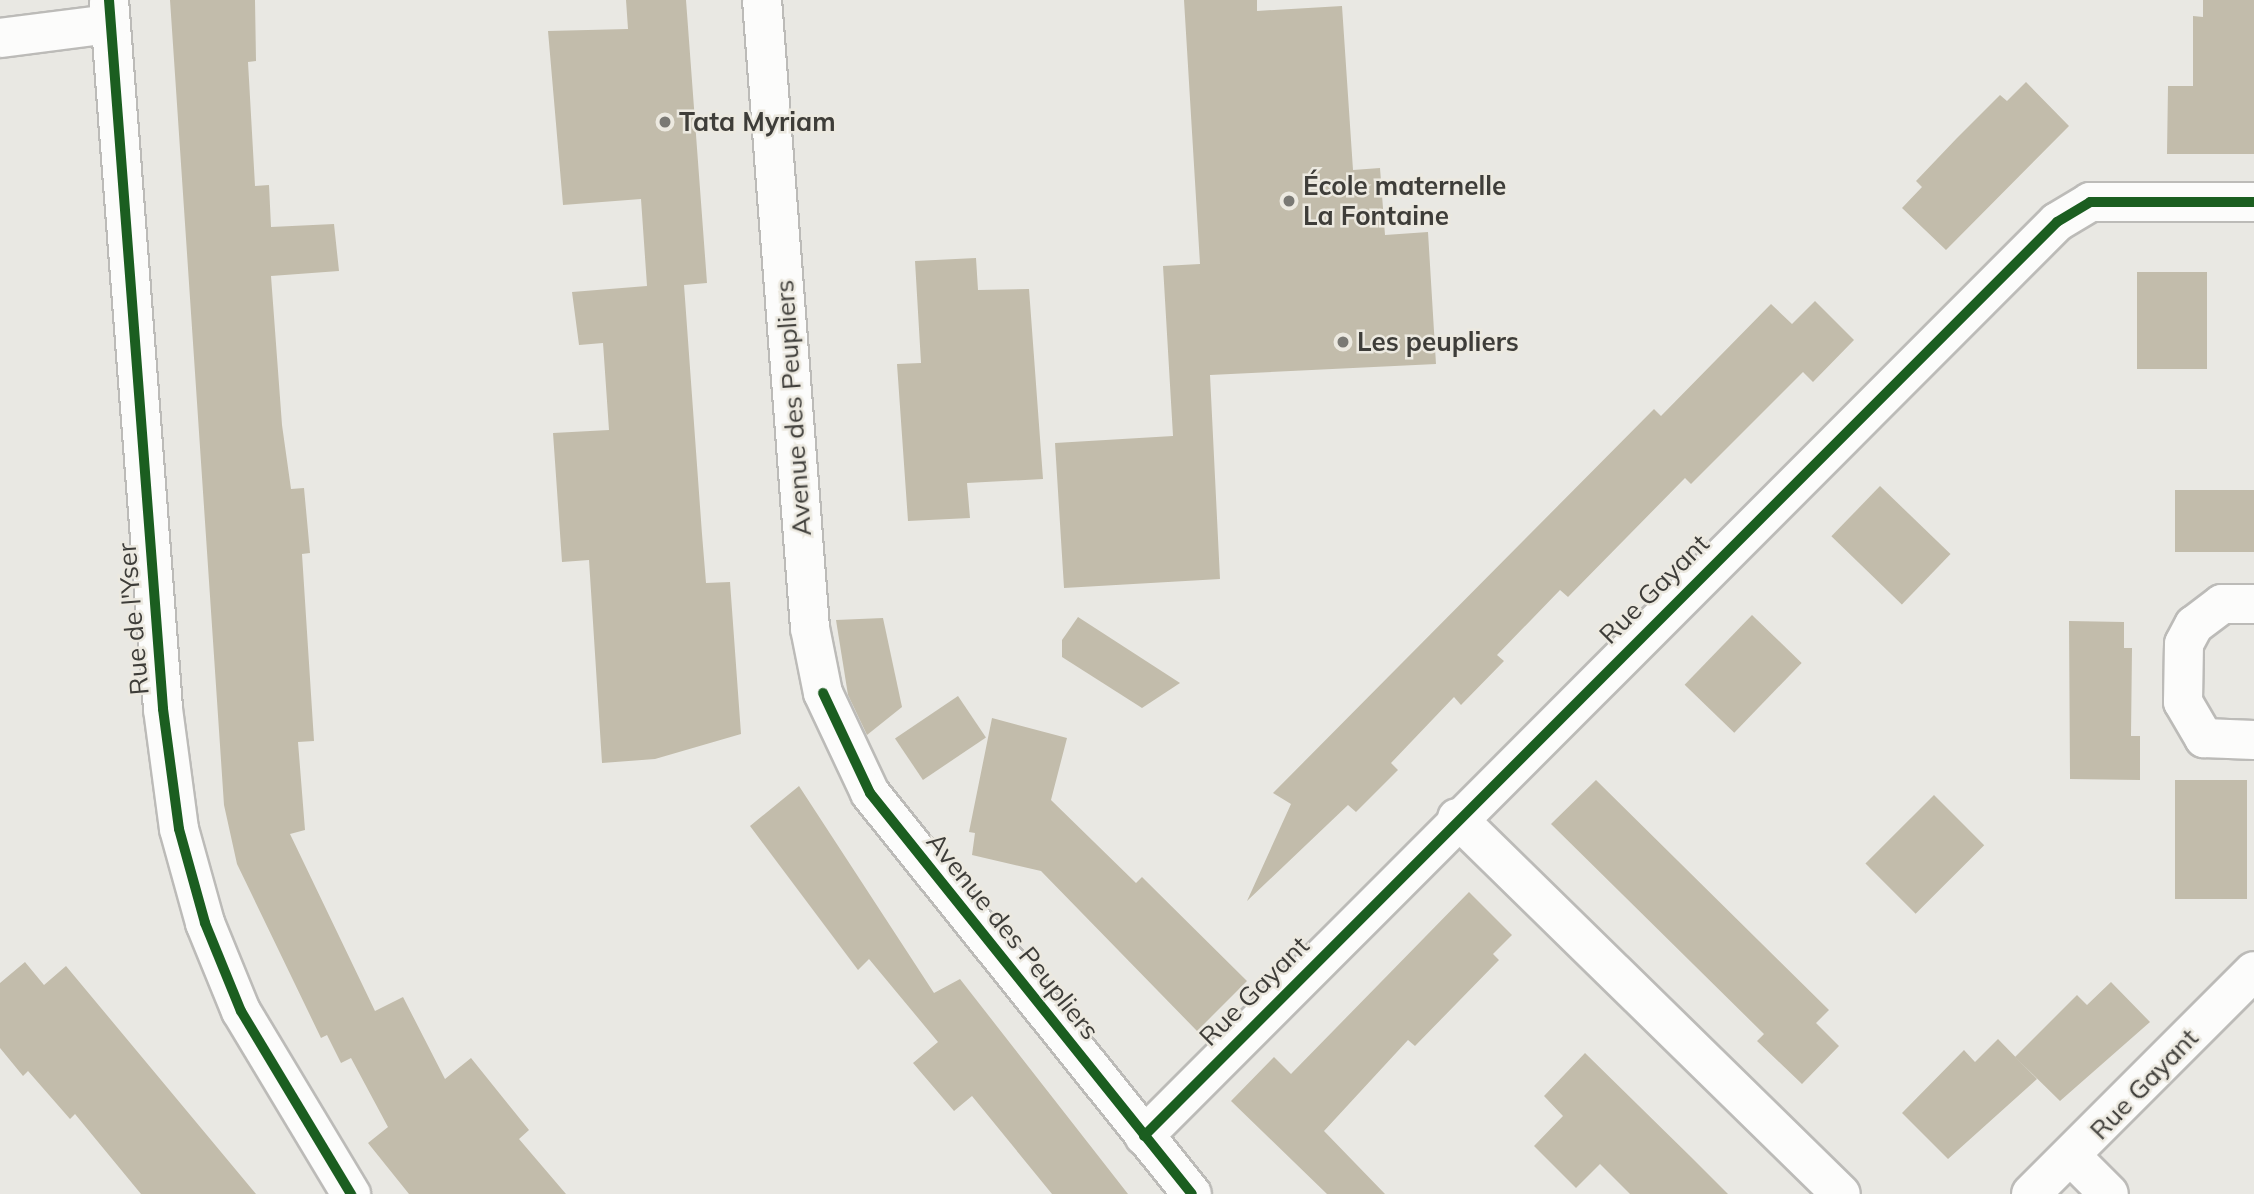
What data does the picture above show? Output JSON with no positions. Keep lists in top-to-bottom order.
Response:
{
  "streets": {
    "street": ["Avenue des Peupliers", "Rue Gayant", "Rue de l'Yser"]
  },
  "crossings": [
    ["Avenue des Peupliers", "Rue Gayant"]
  ],
  "places": ["Tata Myriam", "École maternelle La Fontaine", "Les peupliers"]
}
